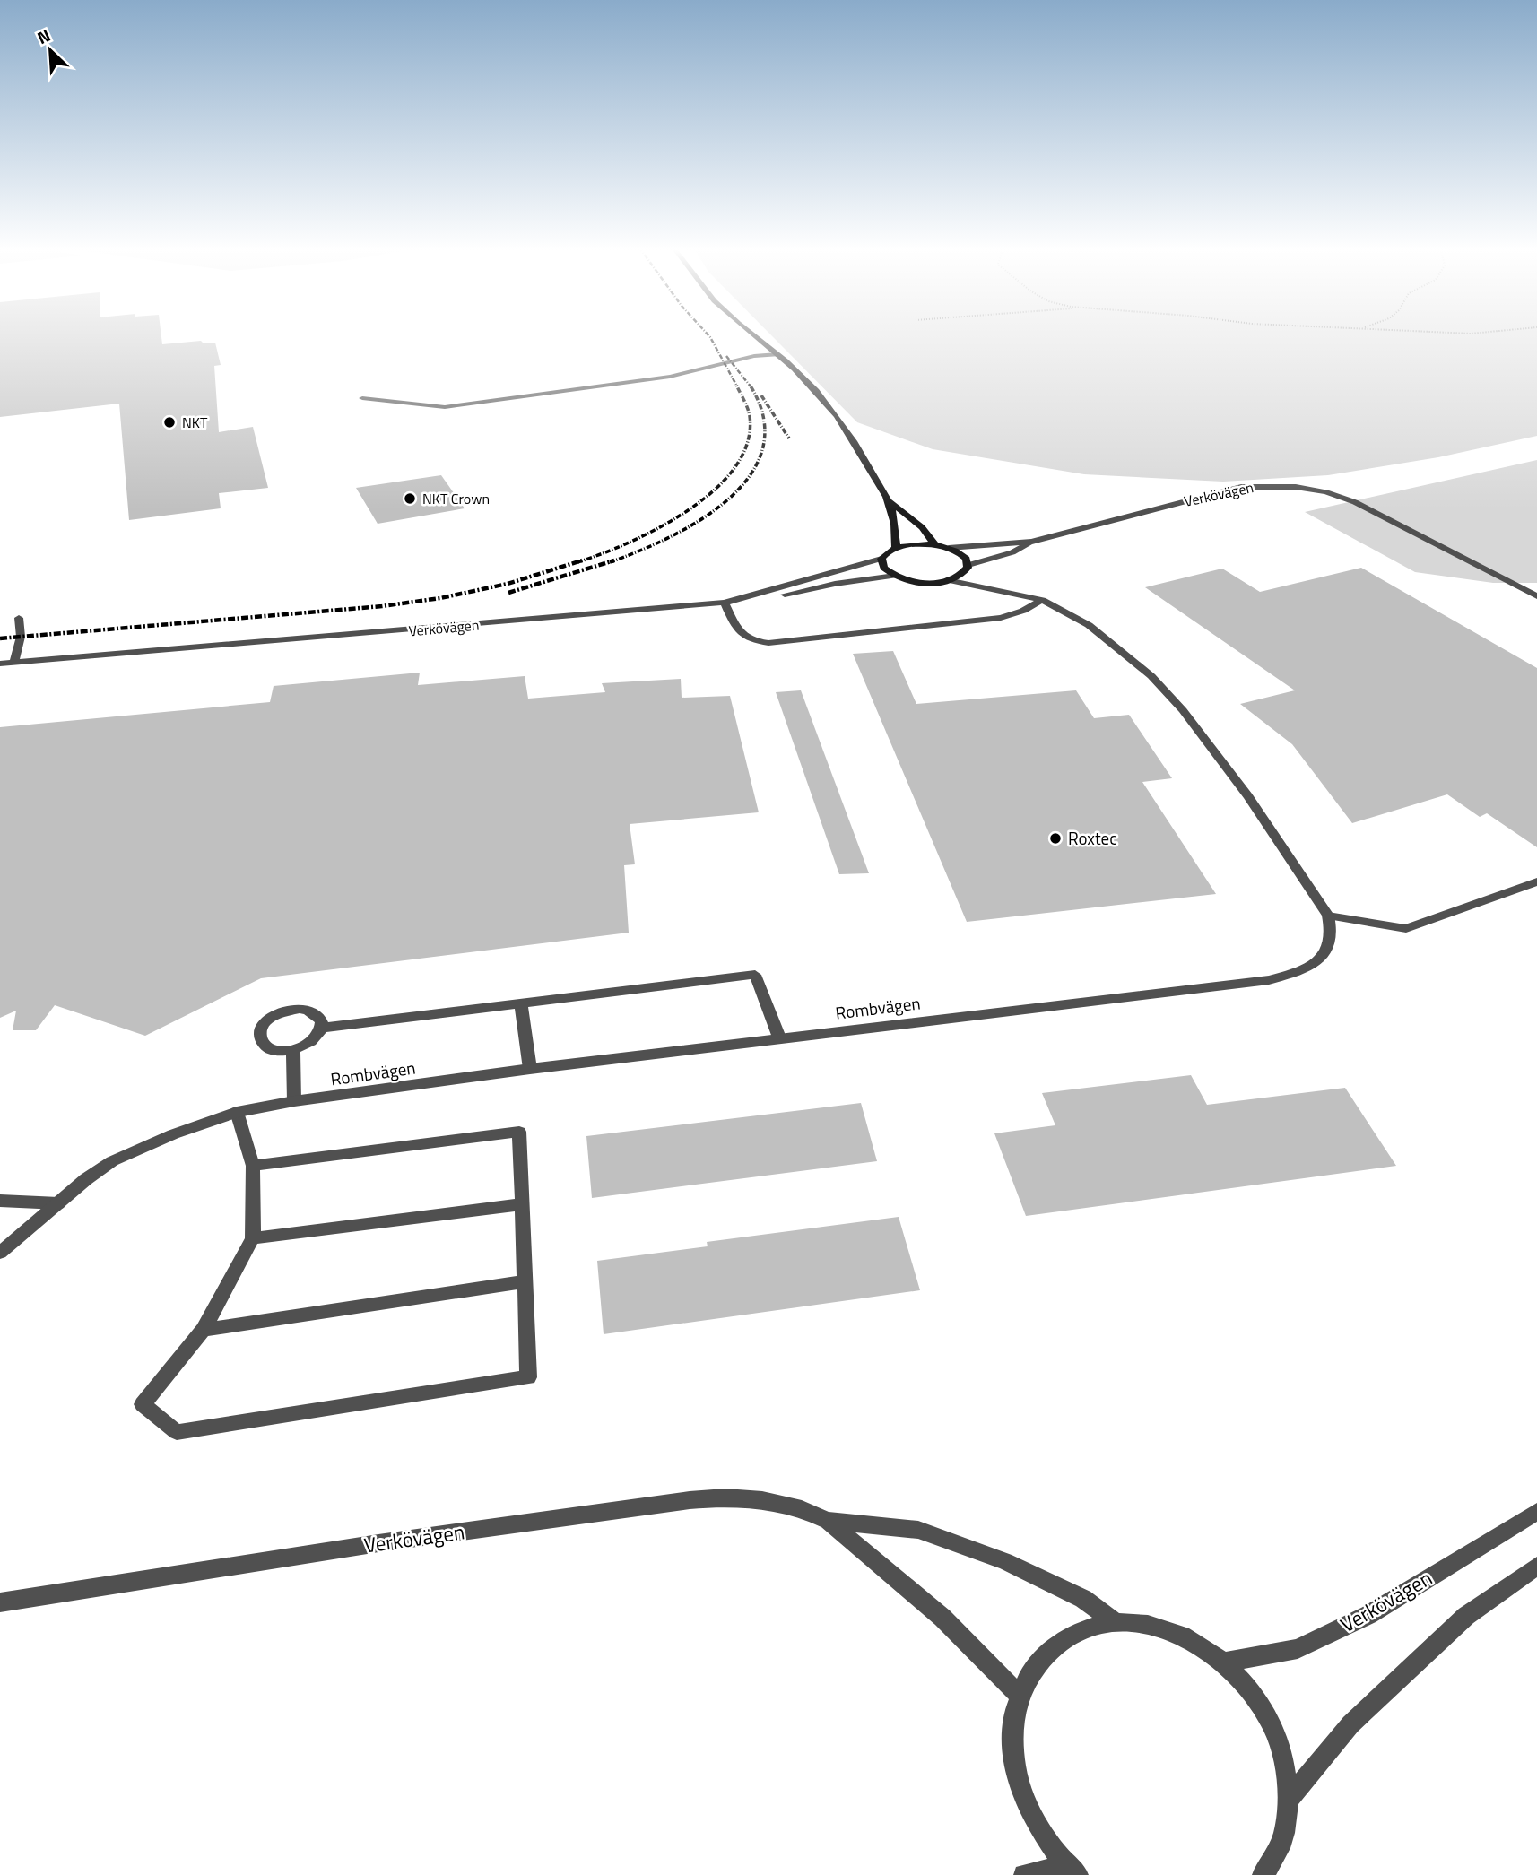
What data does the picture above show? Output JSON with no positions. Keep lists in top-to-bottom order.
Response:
{
  "streets": {
    "main road": ["Verkövägen"],
    "street": ["Rombvägen"]
  },
  "places": ["NKT", "NKT Crown", "Roxtec"],
  "north": "top left"
}
